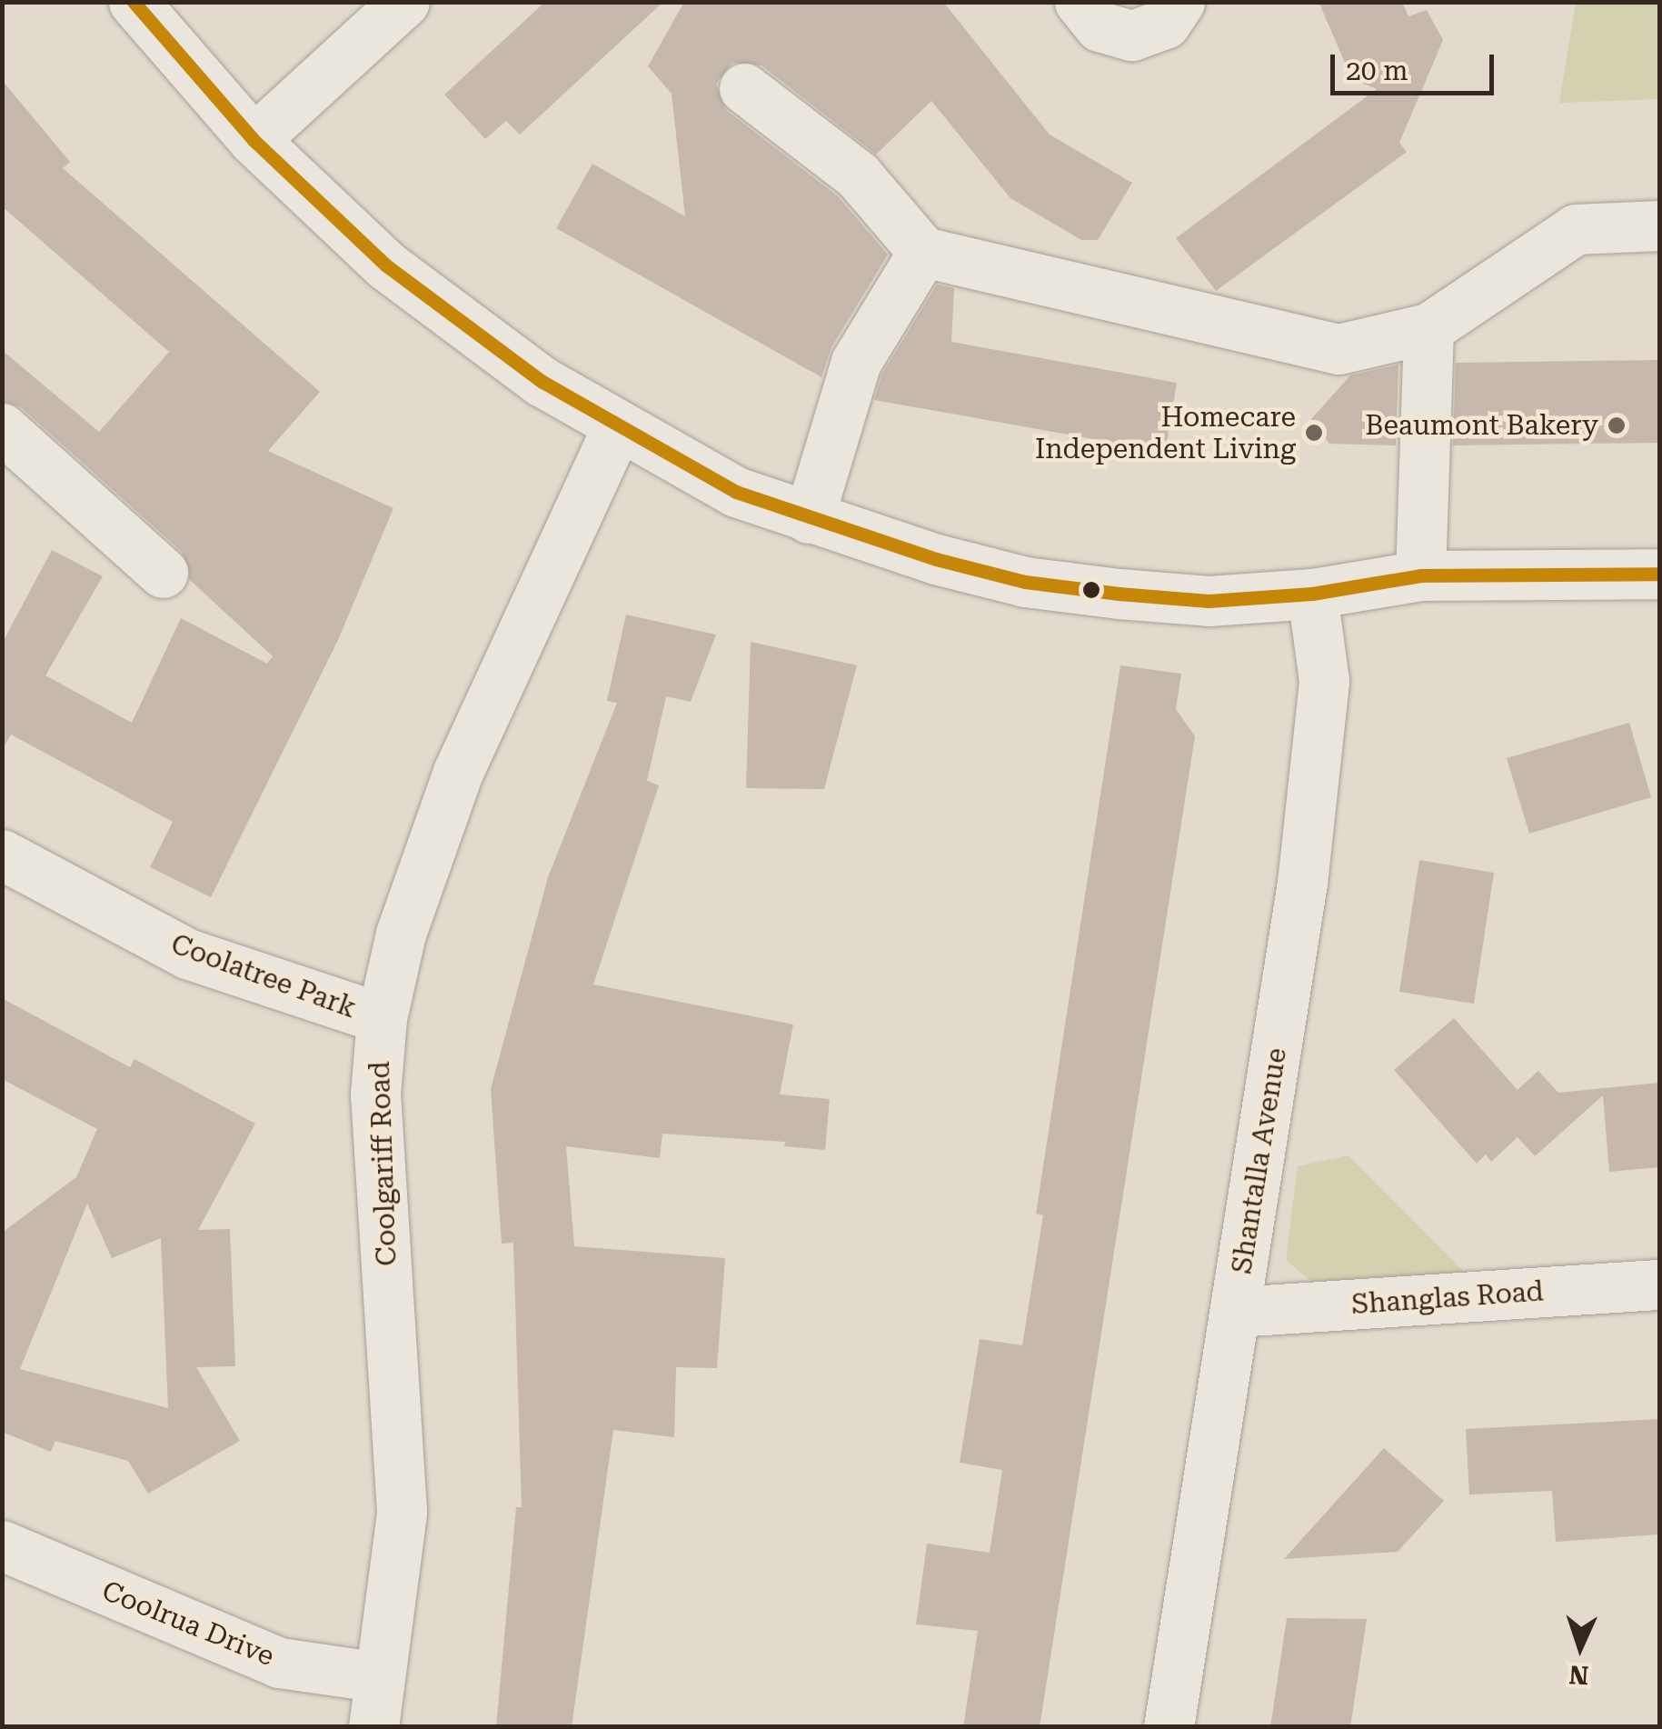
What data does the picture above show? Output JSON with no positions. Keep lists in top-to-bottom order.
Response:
{
  "streets": {
    "street": [
      "Coolatree Park",
      "Shantalla Avenue",
      "Coolgariff Road",
      "Shanglas Road",
      "Coolrua Drive"
    ]
  },
  "crossings": [
    ["Coolatree Park", "Coolgariff Road"],
    ["Shantalla Avenue", "Shanglas Road"],
    ["Coolgariff Road", "Coolrua Drive"]
  ],
  "places": ["Beaumont Bakery", "Homecare Independent Living"],
  "scale_bar": "20 m",
  "north": "bottom"
}
